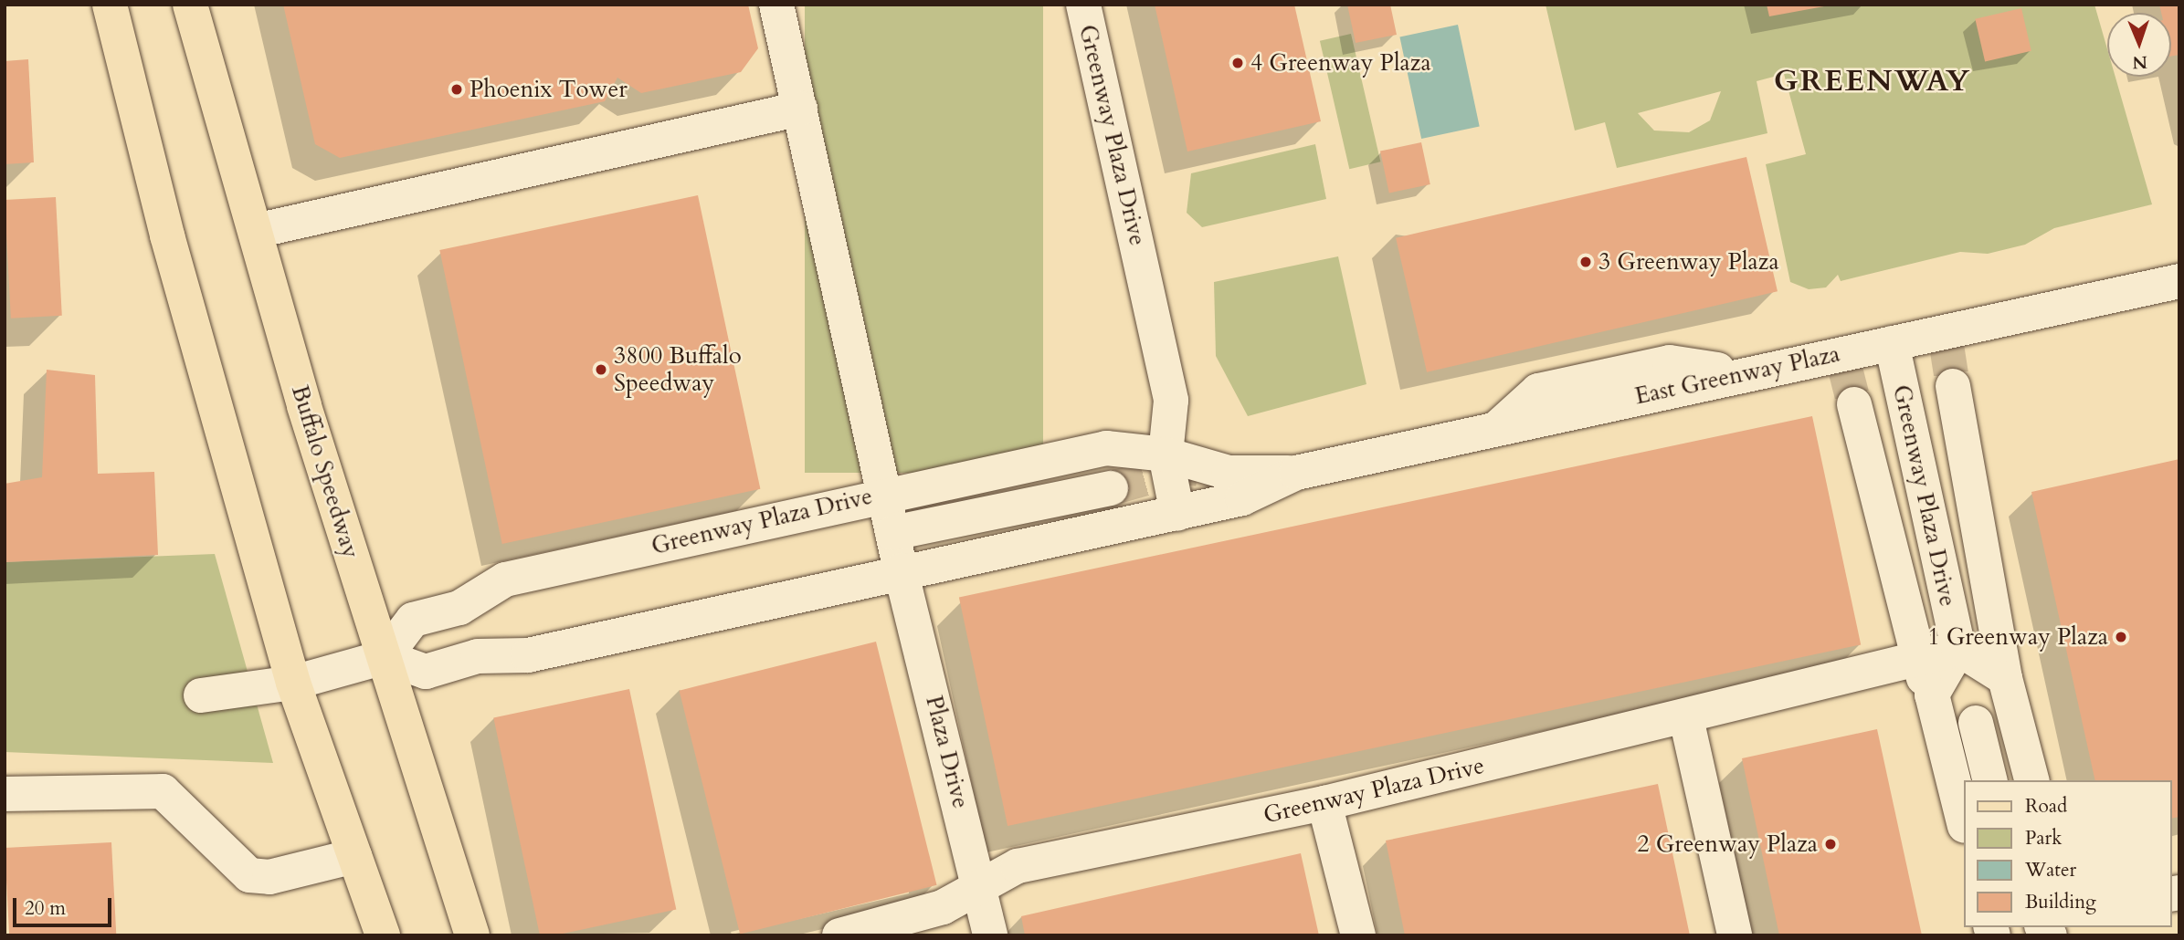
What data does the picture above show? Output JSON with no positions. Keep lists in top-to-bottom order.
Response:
{
  "streets": {
    "main road": ["Buffalo Speedway"],
    "street": ["Greenway Plaza Drive", "East Greenway Plaza", "Plaza Drive"]
  },
  "crossings": [
    ["Greenway Plaza Drive", "East Greenway Plaza"],
    ["Greenway Plaza Drive", "Buffalo Speedway"],
    ["Greenway Plaza Drive", "Plaza Drive"]
  ],
  "districts": ["GREENWAY"],
  "places": [
    "4 Greenway Plaza",
    "Phoenix Tower",
    "3 Greenway Plaza",
    "3800 Buffalo Speedway",
    "1 Greenway Plaza",
    "2 Greenway Plaza"
  ],
  "legend": [
    "Road",
    "Park",
    "Water",
    "Building"
  ],
  "scale_bar": "20 m",
  "north": "bottom"
}
